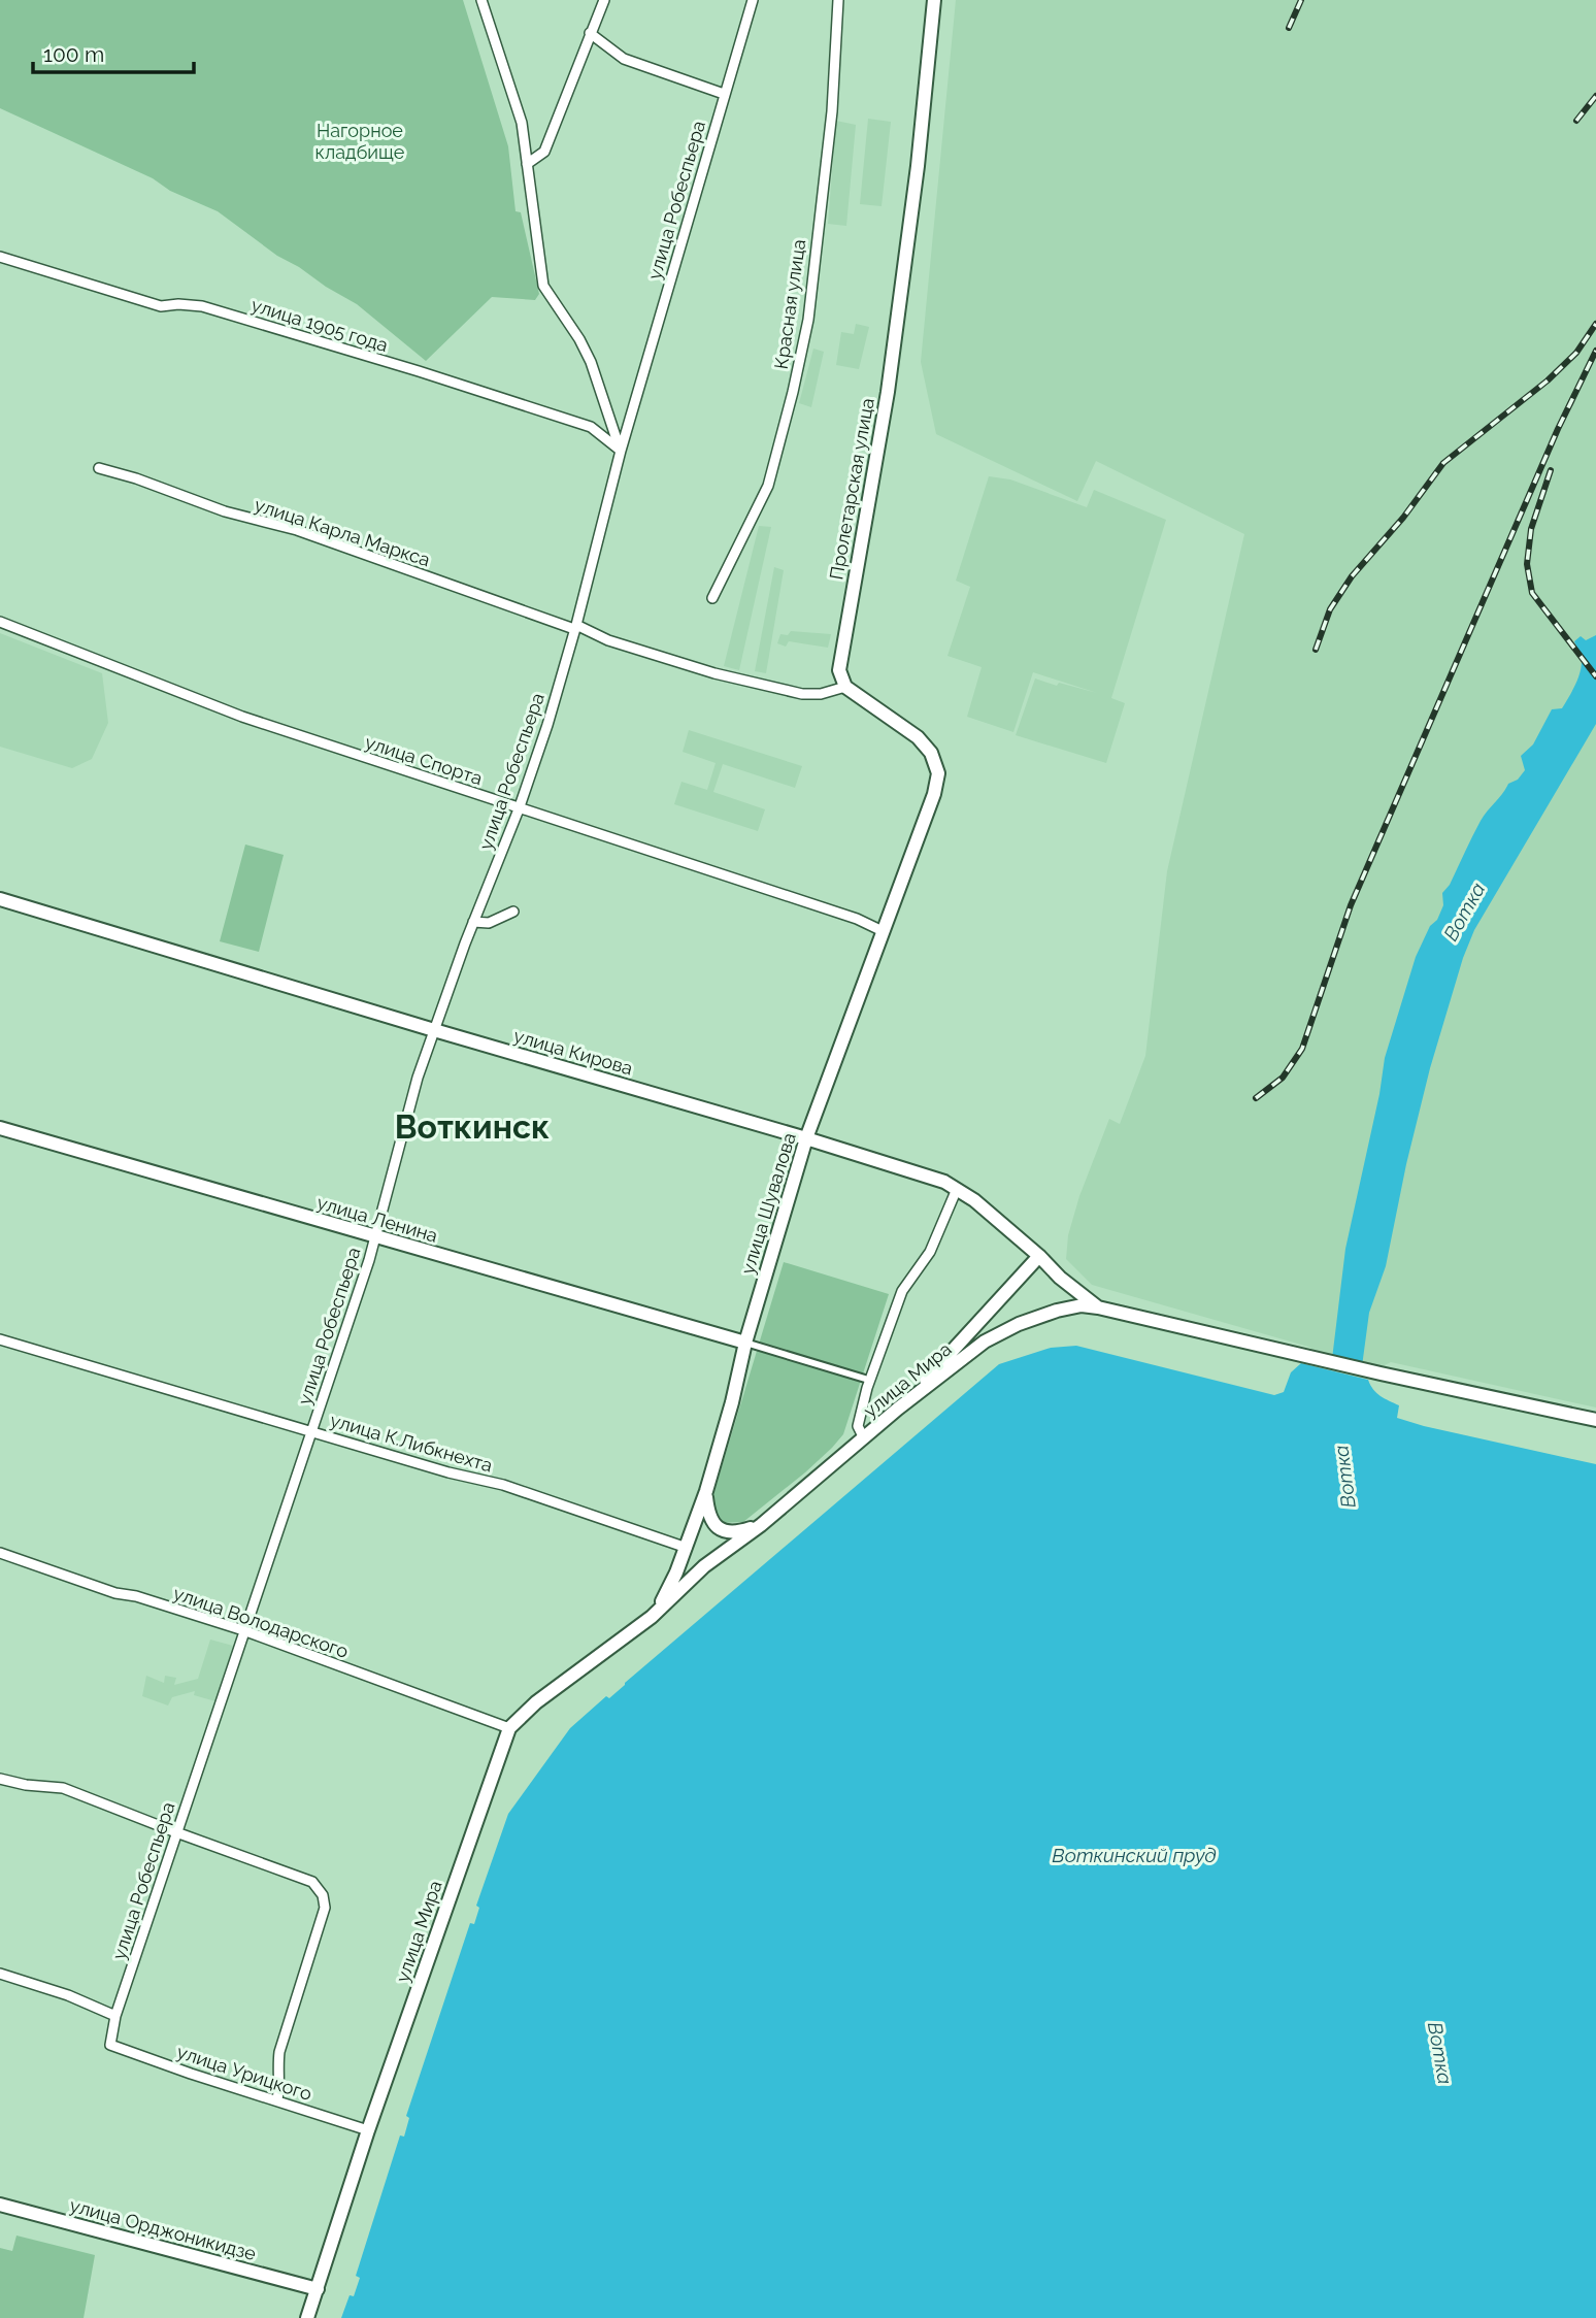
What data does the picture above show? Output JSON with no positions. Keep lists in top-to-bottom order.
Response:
{
  "streets": {
    "main road": [
      "Пролетарская улица",
      "улица Кирова",
      "улица Шувалова",
      "улица Ленина",
      "улица Мира",
      "улица Орджоникидзе"
    ],
    "street": [
      "улица Робеспьера",
      "Красная улица",
      "улица 1905 года",
      "улица Карла Маркса",
      "улица Спорта",
      "улица К.Либкнехта",
      "улица Володарского",
      "улица Урицкого"
    ]
  },
  "crossings": [
    ["улица Робеспьера", "улица 1905 года"],
    ["улица Робеспьера", "улица Карла Маркса"],
    ["улица Робеспьера", "улица Спорта"],
    ["улица Робеспьера", "улица Кирова"],
    ["улица Робеспьера", "улица Ленина"],
    ["улица Робеспьера", "улица К.Либкнехта"],
    ["улица Робеспьера", "улица Володарского"],
    ["улица Робеспьера", "улица Урицкого"],
    ["Пролетарская улица", "улица Карла Маркса"],
    ["улица Спорта", "улица Шувалова"],
    ["улица Кирова", "улица Шувалова"],
    ["улица Кирова", "улица Мира"],
    ["улица Шувалова", "улица Ленина"],
    ["улица Шувалова", "улица Мира"],
    ["улица Мира", "улица К.Либкнехта"],
    ["улица Мира", "улица Володарского"],
    ["улица Мира", "улица Урицкого"],
    ["улица Мира", "улица Орджоникидзе"]
  ],
  "districts": ["Воткинск"],
  "water": ["Вотка", "Воткинский пруд"],
  "parks": ["Нагорное кладбище"],
  "scale_bar": "100 m"
}
